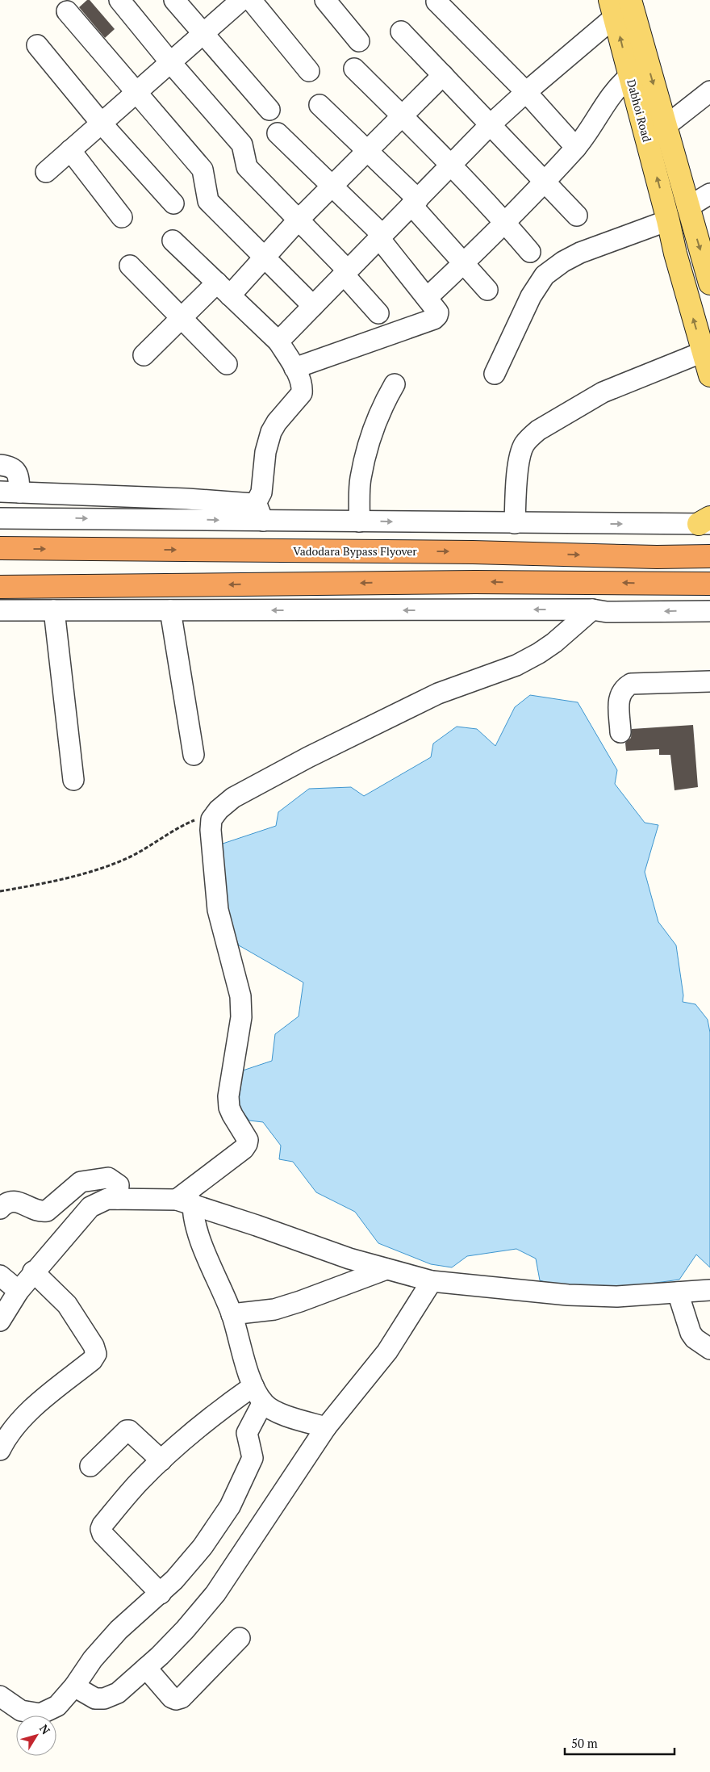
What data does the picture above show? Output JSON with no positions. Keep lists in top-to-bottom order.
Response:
{
  "streets": {
    "highway": ["Vadodara Bypass Flyover"],
    "main road": ["Dabhoi Road"]
  },
  "scale_bar": "50 m",
  "north": "top right"
}
